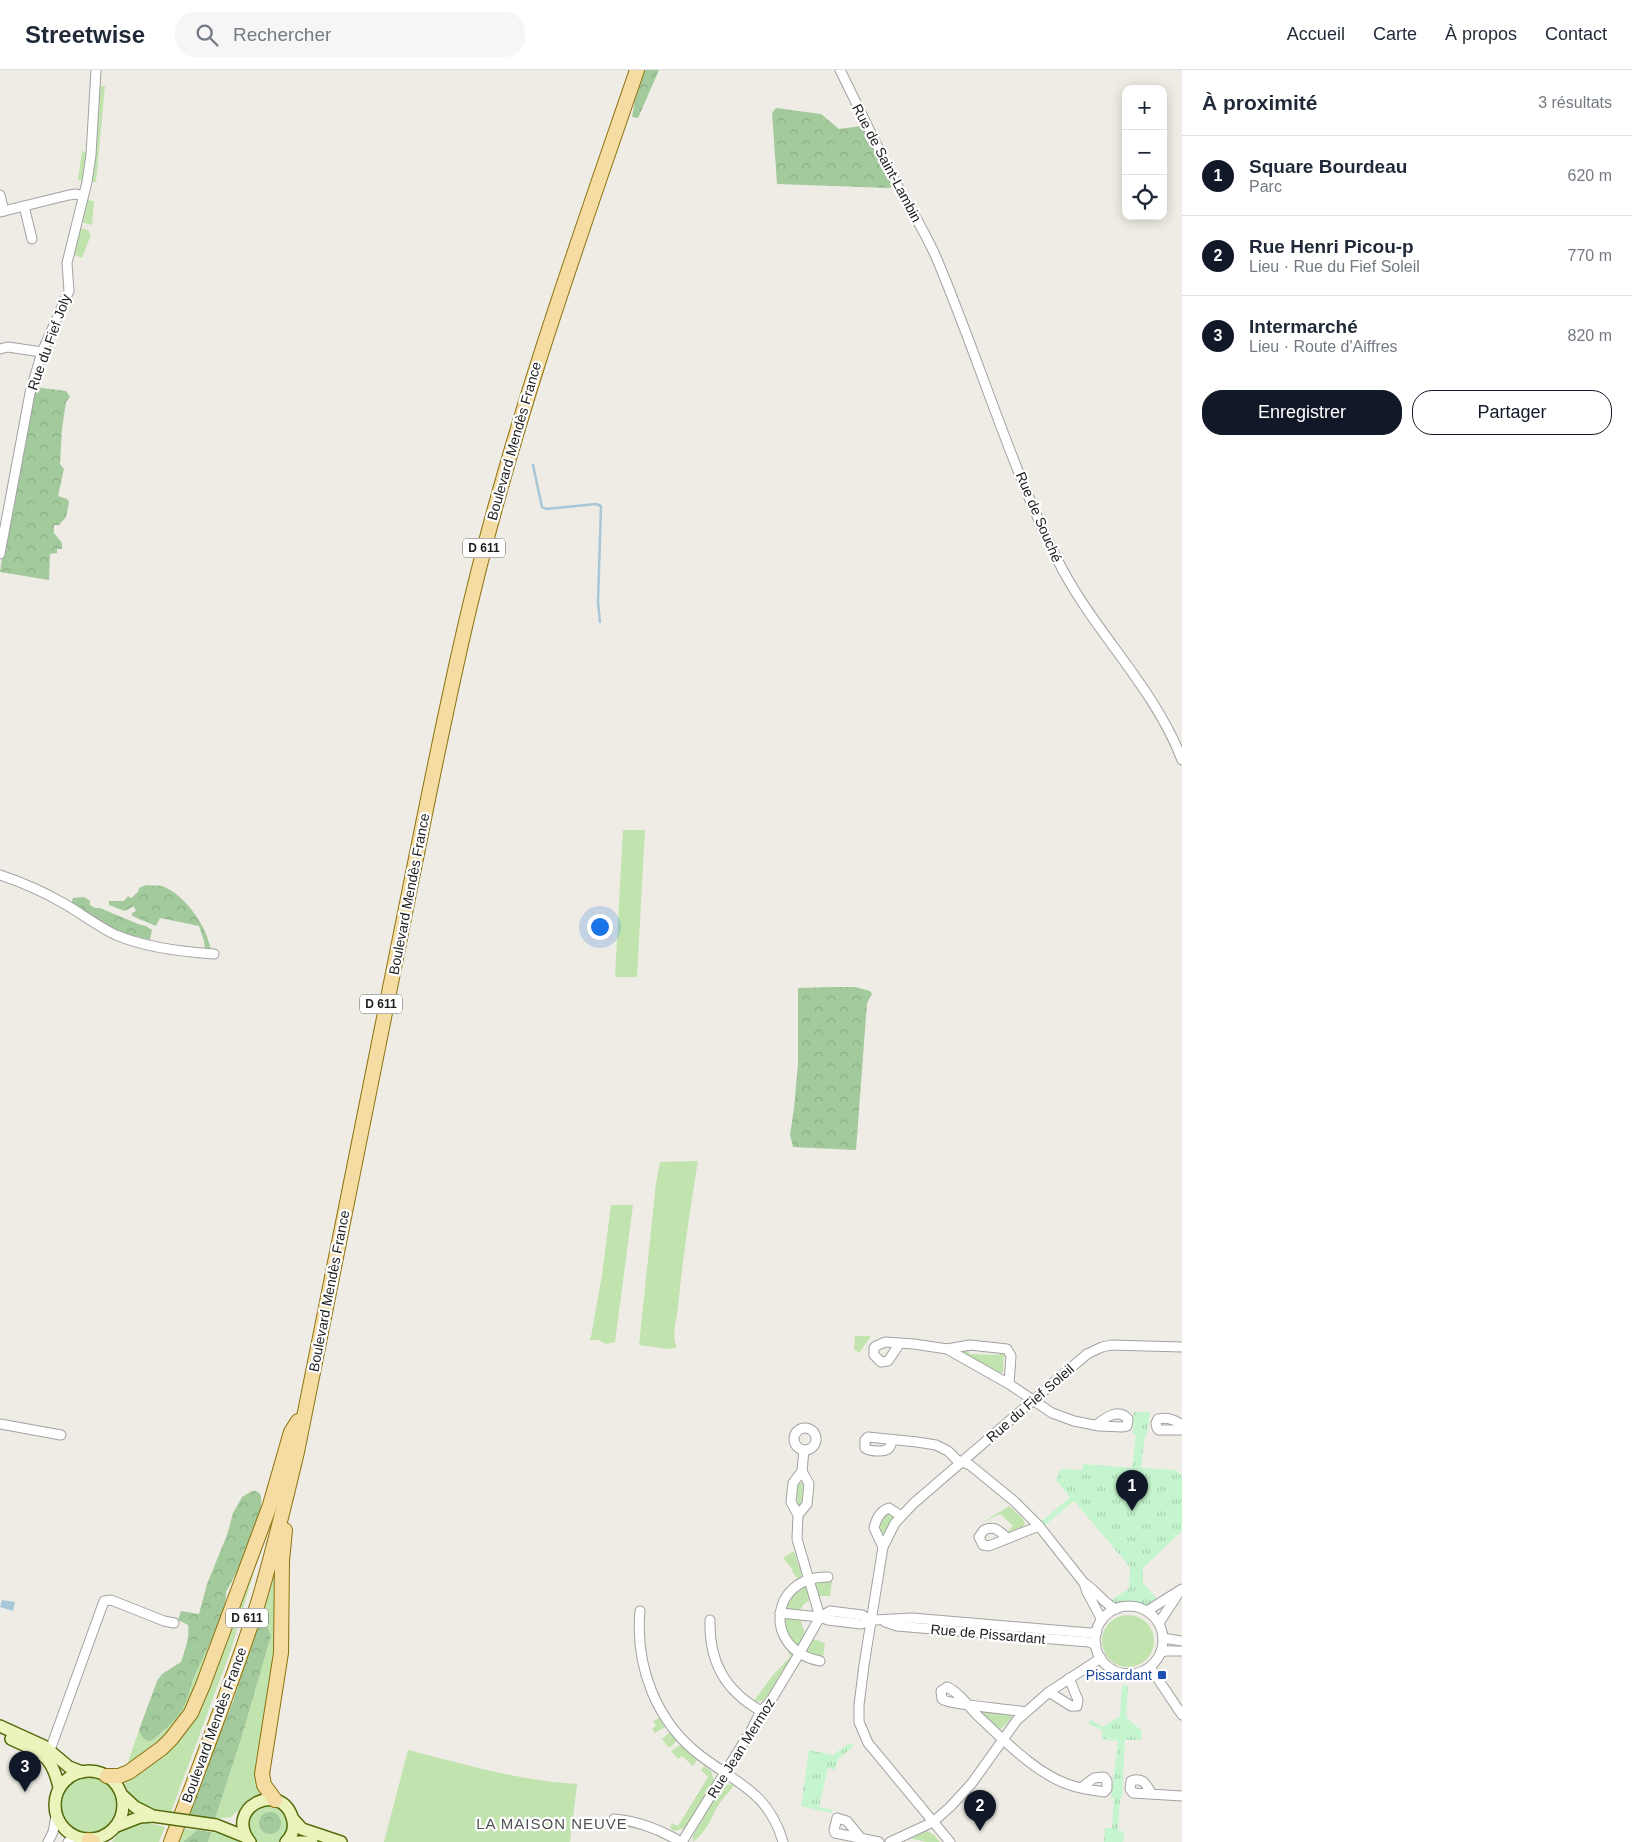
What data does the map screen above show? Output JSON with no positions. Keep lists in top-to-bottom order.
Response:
{
  "streets": {
    "main road": ["Boulevard Mendès France", "D 611"],
    "street": [
      "Rue de Saint-Lambin",
      "Rue du Fief Joly",
      "Rue de Souché",
      "Rue du Fief Soleil",
      "Rue de Pissardant",
      "Rue Jean Mermoz"
    ]
  },
  "crossings": [
    ["Rue de Saint-Lambin", "Rue de Souché"],
    ["Boulevard Mendès France", "D 611"],
    ["Rue du Fief Soleil", "Rue de Pissardant"],
    ["Rue de Pissardant", "Rue Jean Mermoz"]
  ],
  "districts": ["LA MAISON NEUVE"],
  "places": {
    "transit": ["Pissardant"]
  },
  "page": {
    "header": "Streetwise",
    "search": "Rechercher",
    "nav": [
      "Accueil",
      "Carte",
      "À propos",
      "Contact"
    ],
    "heading": ["À proximité", "3 résultats"],
    "map_buttons": ["+", "−"],
    "list": [
      {
        "mark": "1",
        "name": "Square Bourdeau",
        "note": "Parc",
        "value": "620 m"
      },
      {
        "mark": "2",
        "name": "Rue Henri Picou-p",
        "note": "Lieu · Rue du Fief Soleil",
        "value": "770 m"
      },
      {
        "mark": "3",
        "name": "Intermarché",
        "note": "Lieu · Route d'Aiffres",
        "value": "820 m"
      }
    ],
    "buttons": ["Enregistrer", "Partager"],
    "pins": ["1", "3", "2"]
  }
}
